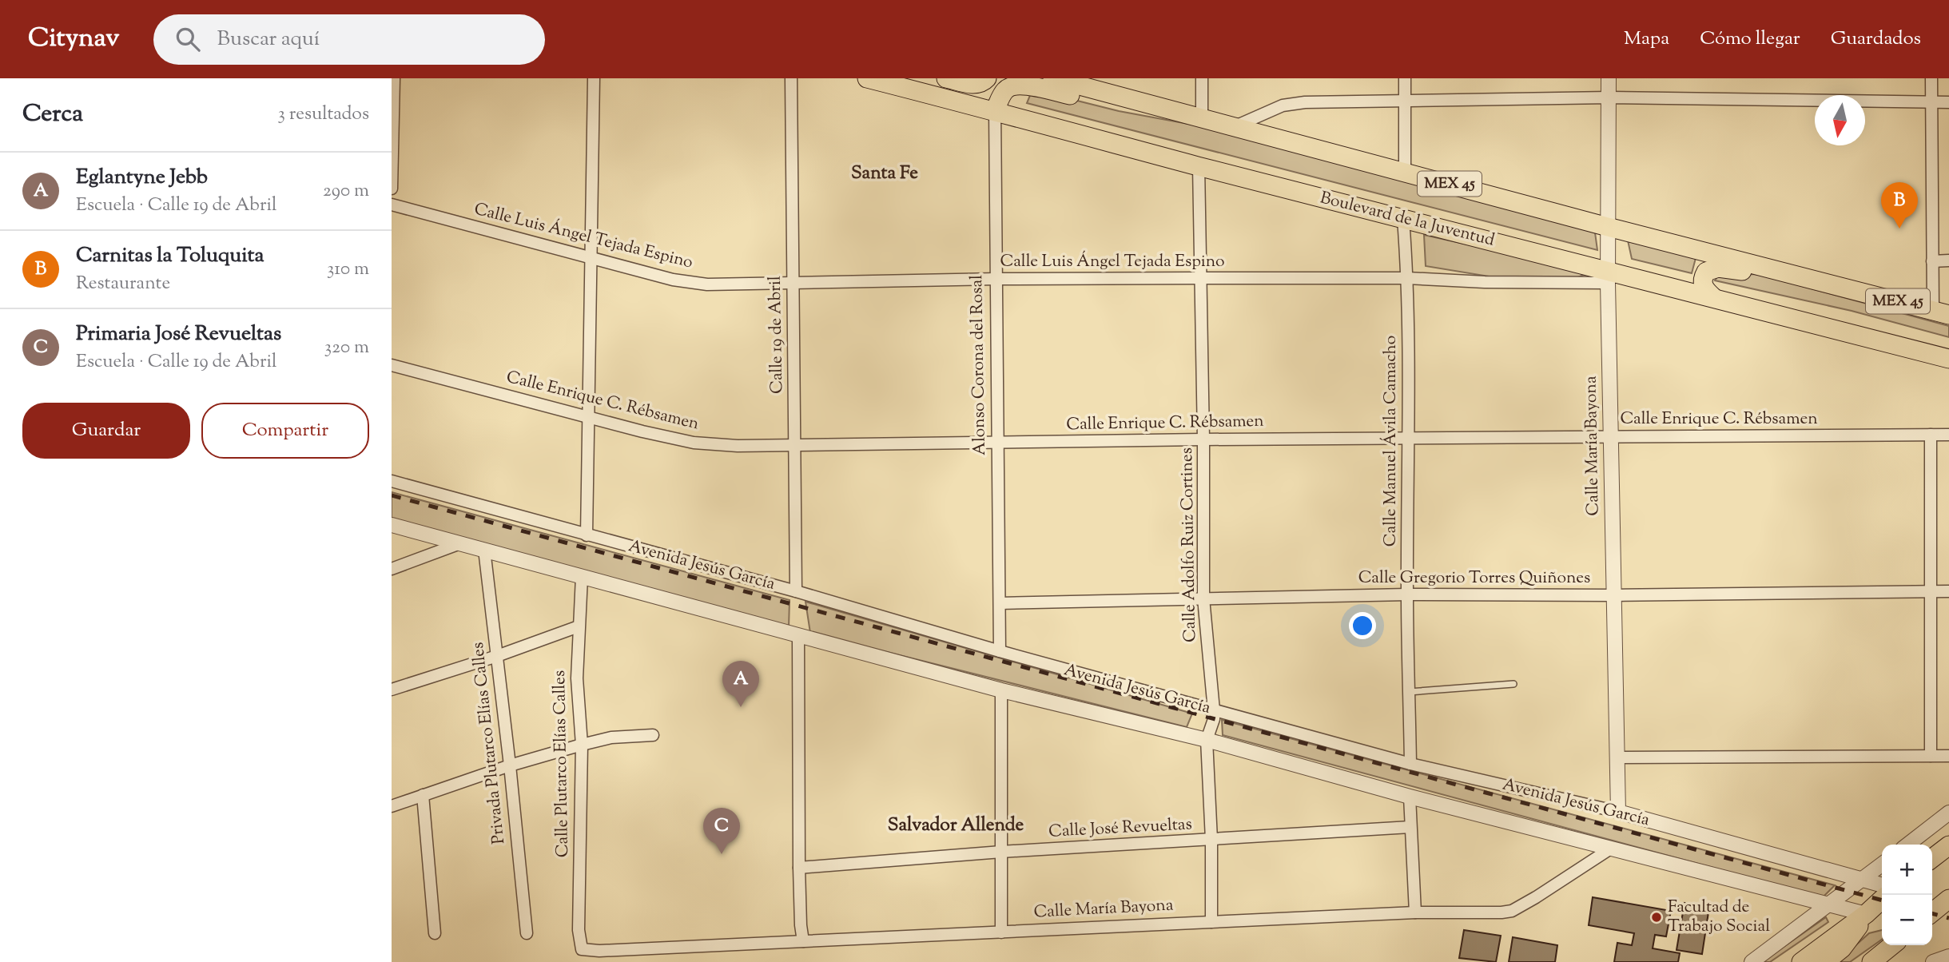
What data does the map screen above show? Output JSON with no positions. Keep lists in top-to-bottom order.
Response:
{
  "streets": {
    "main road": ["MEX 45", "Boulevard de la Juventud"],
    "street": [
      "Calle Luis Ángel Tejada Espino",
      "Calle 19 de Abril",
      "Alonso Corona del Rosal",
      "Calle Enrique C. Rébsamen",
      "Calle Manuel Ávila Camacho",
      "Calle María Bayona",
      "Calle Adolfo Ruiz Cortines",
      "Avenida Jesús García",
      "Calle Gregorio Torres Quiñones",
      "Privada Plutarco Elías Calles",
      "Calle Plutarco Elías Calles",
      "Calle José Revueltas"
    ]
  },
  "crossings": [
    ["MEX 45", "Calle María Bayona"],
    ["Boulevard de la Juventud", "Calle Luis Ángel Tejada Espino"],
    ["Boulevard de la Juventud", "Alonso Corona del Rosal"],
    ["Boulevard de la Juventud", "Calle Manuel Ávila Camacho"],
    ["Boulevard de la Juventud", "Calle María Bayona"],
    ["Boulevard de la Juventud", "Calle Adolfo Ruiz Cortines"],
    ["Calle Luis Ángel Tejada Espino", "Calle 19 de Abril"],
    ["Calle Luis Ángel Tejada Espino", "Alonso Corona del Rosal"],
    ["Calle Luis Ángel Tejada Espino", "Calle Manuel Ávila Camacho"],
    ["Calle Luis Ángel Tejada Espino", "Calle María Bayona"],
    ["Calle Luis Ángel Tejada Espino", "Calle Adolfo Ruiz Cortines"],
    ["Calle 19 de Abril", "Calle Enrique C. Rébsamen"],
    ["Calle 19 de Abril", "Avenida Jesús García"],
    ["Alonso Corona del Rosal", "Calle Enrique C. Rébsamen"],
    ["Alonso Corona del Rosal", "Avenida Jesús García"],
    ["Alonso Corona del Rosal", "Calle Gregorio Torres Quiñones"],
    ["Calle Enrique C. Rébsamen", "Calle Manuel Ávila Camacho"],
    ["Calle Enrique C. Rébsamen", "Calle María Bayona"],
    ["Calle Enrique C. Rébsamen", "Calle Adolfo Ruiz Cortines"],
    ["Calle Manuel Ávila Camacho", "Avenida Jesús García"],
    ["Calle Manuel Ávila Camacho", "Calle Gregorio Torres Quiñones"],
    ["Calle María Bayona", "Calle Adolfo Ruiz Cortines"],
    ["Calle María Bayona", "Avenida Jesús García"],
    ["Calle María Bayona", "Calle Gregorio Torres Quiñones"],
    ["Calle María Bayona", "Calle Plutarco Elías Calles"],
    ["Calle Adolfo Ruiz Cortines", "Avenida Jesús García"],
    ["Calle Adolfo Ruiz Cortines", "Calle Gregorio Torres Quiñones"],
    ["Calle Adolfo Ruiz Cortines", "Calle José Revueltas"],
    ["Avenida Jesús García", "Privada Plutarco Elías Calles"],
    ["Avenida Jesús García", "Calle Plutarco Elías Calles"]
  ],
  "districts": ["Santa Fe", "Salvador Allende"],
  "places": ["Facultad de Trabajo Social"],
  "north": "bottom",
  "page": {
    "header": "Citynav",
    "search": "Buscar aquí",
    "nav": ["Mapa", "Cómo llegar", "Guardados"],
    "heading": ["Cerca", "3 resultados"],
    "list": [
      {
        "mark": "A",
        "name": "Eglantyne Jebb",
        "note": "Escuela · Calle 19 de Abril",
        "value": "290 m"
      },
      {
        "mark": "B",
        "name": "Carnitas la Toluquita",
        "note": "Restaurante",
        "value": "310 m"
      },
      {
        "mark": "C",
        "name": "Primaria José Revueltas",
        "note": "Escuela · Calle 19 de Abril",
        "value": "320 m"
      }
    ],
    "pins": ["B", "A", "C"],
    "buttons": ["Guardar", "Compartir"],
    "map_buttons": ["+", "−"]
  }
}
